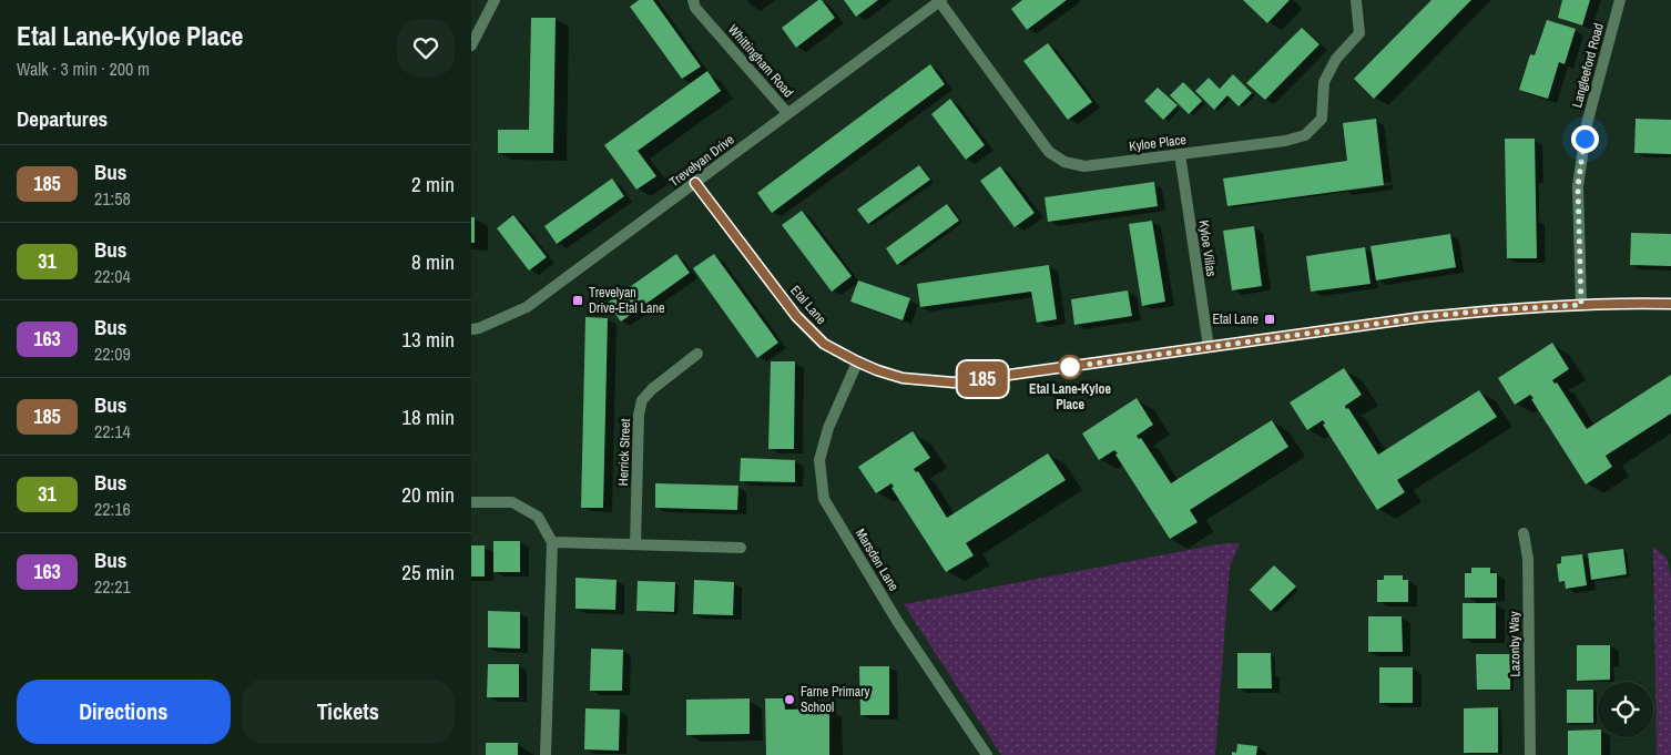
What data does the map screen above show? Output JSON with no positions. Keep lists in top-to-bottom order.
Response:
{
  "streets": {
    "street": [
      "Whittingham Road",
      "Langleeford Road",
      "Kyloe Place",
      "Trevelyan Drive",
      "Kyloe Villas",
      "Etal Lane",
      "Herrick Street",
      "Marsden Lane",
      "Lazonby Way"
    ]
  },
  "crossings": [
    ["Whittingham Road", "Trevelyan Drive"],
    ["Langleeford Road", "Etal Lane"],
    ["Kyloe Place", "Trevelyan Drive"],
    ["Kyloe Place", "Kyloe Villas"],
    ["Trevelyan Drive", "Etal Lane"],
    ["Kyloe Villas", "Etal Lane"],
    ["Etal Lane", "Marsden Lane"]
  ],
  "places": {
    "transit": ["Trevelyan Drive-Etal Lane", "Etal Lane"],
    "other": ["Etal Lane-Kyloe Place", "Farne Primary School"]
  },
  "lines": ["bus line 185"],
  "page": {
    "heading": [
      ["Etal Lane-Kyloe Place", "Walk · 3 min · 200 m"],
      "Departures"
    ],
    "on_map": "185",
    "list": [
      {
        "mark": "185",
        "name": "Bus",
        "note": "21:58",
        "value": "2 min"
      },
      {
        "mark": "31",
        "name": "Bus",
        "note": "22:04",
        "value": "8 min"
      },
      {
        "mark": "163",
        "name": "Bus",
        "note": "22:09",
        "value": "13 min"
      },
      {
        "mark": "185",
        "name": "Bus",
        "note": "22:14",
        "value": "18 min"
      },
      {
        "mark": "31",
        "name": "Bus",
        "note": "22:16",
        "value": "20 min"
      },
      {
        "mark": "163",
        "name": "Bus",
        "note": "22:21",
        "value": "25 min"
      }
    ],
    "buttons": ["Directions", "Tickets"]
  }
}
